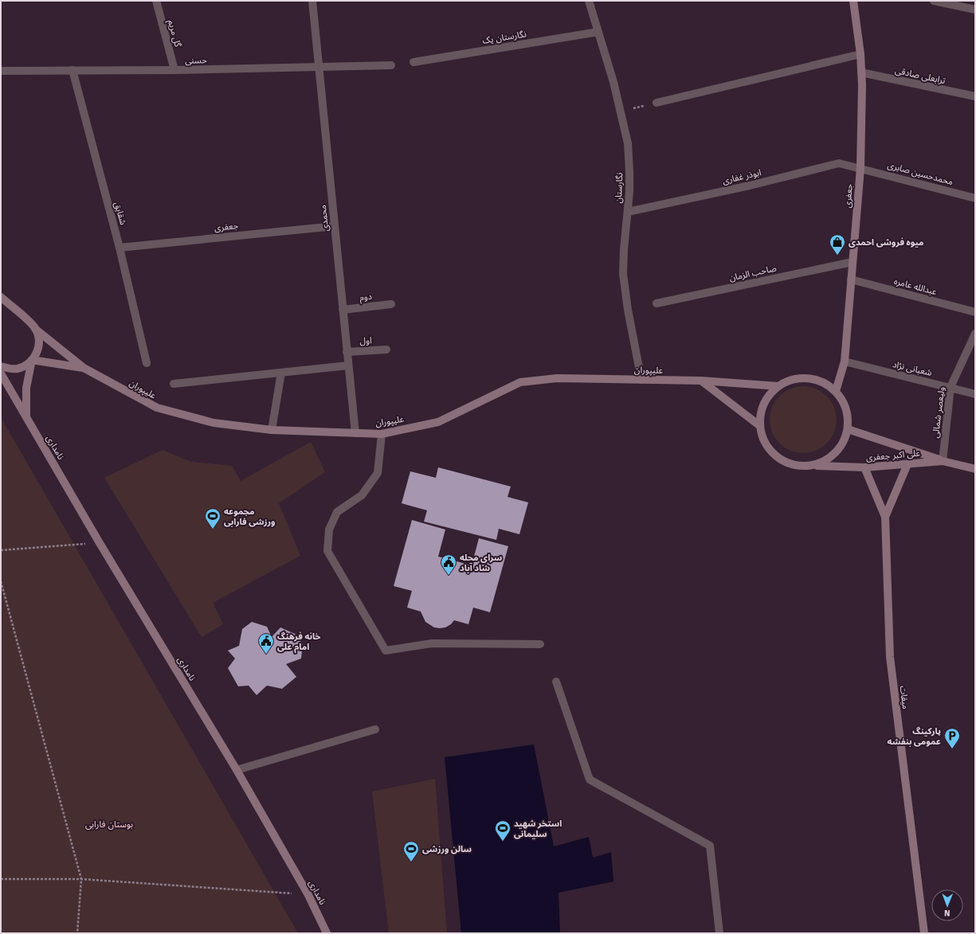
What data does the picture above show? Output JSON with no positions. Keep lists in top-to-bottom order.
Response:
{
  "streets": {
    "street": [
      "گل مریم",
      "نگارستان یک",
      "حسنی",
      "ترابعلی صادقی",
      "محمدحسین صابری",
      "ابوذر غفاری",
      "نگارستان",
      "جعفری",
      "شقایق",
      "محمدی",
      "صاحب الزمان",
      "عبدالله عامره",
      "دوم",
      "اول",
      "شعبانی نژاد",
      "علیپوران",
      "ولیعصر شمالی",
      "نامداری",
      "علی اکبر جعفری",
      "میقات"
    ]
  },
  "crossings": [
    ["گل مریم", "حسنی"],
    ["نگارستان یک", "نگارستان"],
    ["حسنی", "شقایق"],
    ["حسنی", "محمدی"],
    ["ترابعلی صادقی", "جعفری"],
    ["محمدحسین صابری", "ابوذر غفاری"],
    ["محمدحسین صابری", "جعفری"],
    ["ابوذر غفاری", "نگارستان"],
    ["ابوذر غفاری", "جعفری"],
    ["نگارستان", "علیپوران"],
    ["جعفری", "شقایق"],
    ["جعفری", "محمدی"],
    ["جعفری", "صاحب الزمان"],
    ["جعفری", "عبدالله عامره"],
    ["جعفری", "شعبانی نژاد"],
    ["جعفری", "علیپوران"],
    ["جعفری", "علی اکبر جعفری"],
    ["محمدی", "دوم"],
    ["محمدی", "اول"],
    ["محمدی", "علیپوران"],
    ["شعبانی نژاد", "ولیعصر شمالی"],
    ["علیپوران", "علی اکبر جعفری"],
    ["ولیعصر شمالی", "علی اکبر جعفری"],
    ["علی اکبر جعفری", "میقات"]
  ],
  "parks": ["بوستان فارابی"],
  "places": {
    "shop": ["میوه فروشی احمدی"],
    "sports": ["مجموعه ورزشی فارابی", "استخر شهید سلیمانی", "سالن ورزشی"],
    "public building": ["سرای محله شاد آباد", "خانه فرهنگ امام علی"],
    "parking": ["پارکینگ عمومی بنفشه"]
  },
  "north": "bottom"
}
